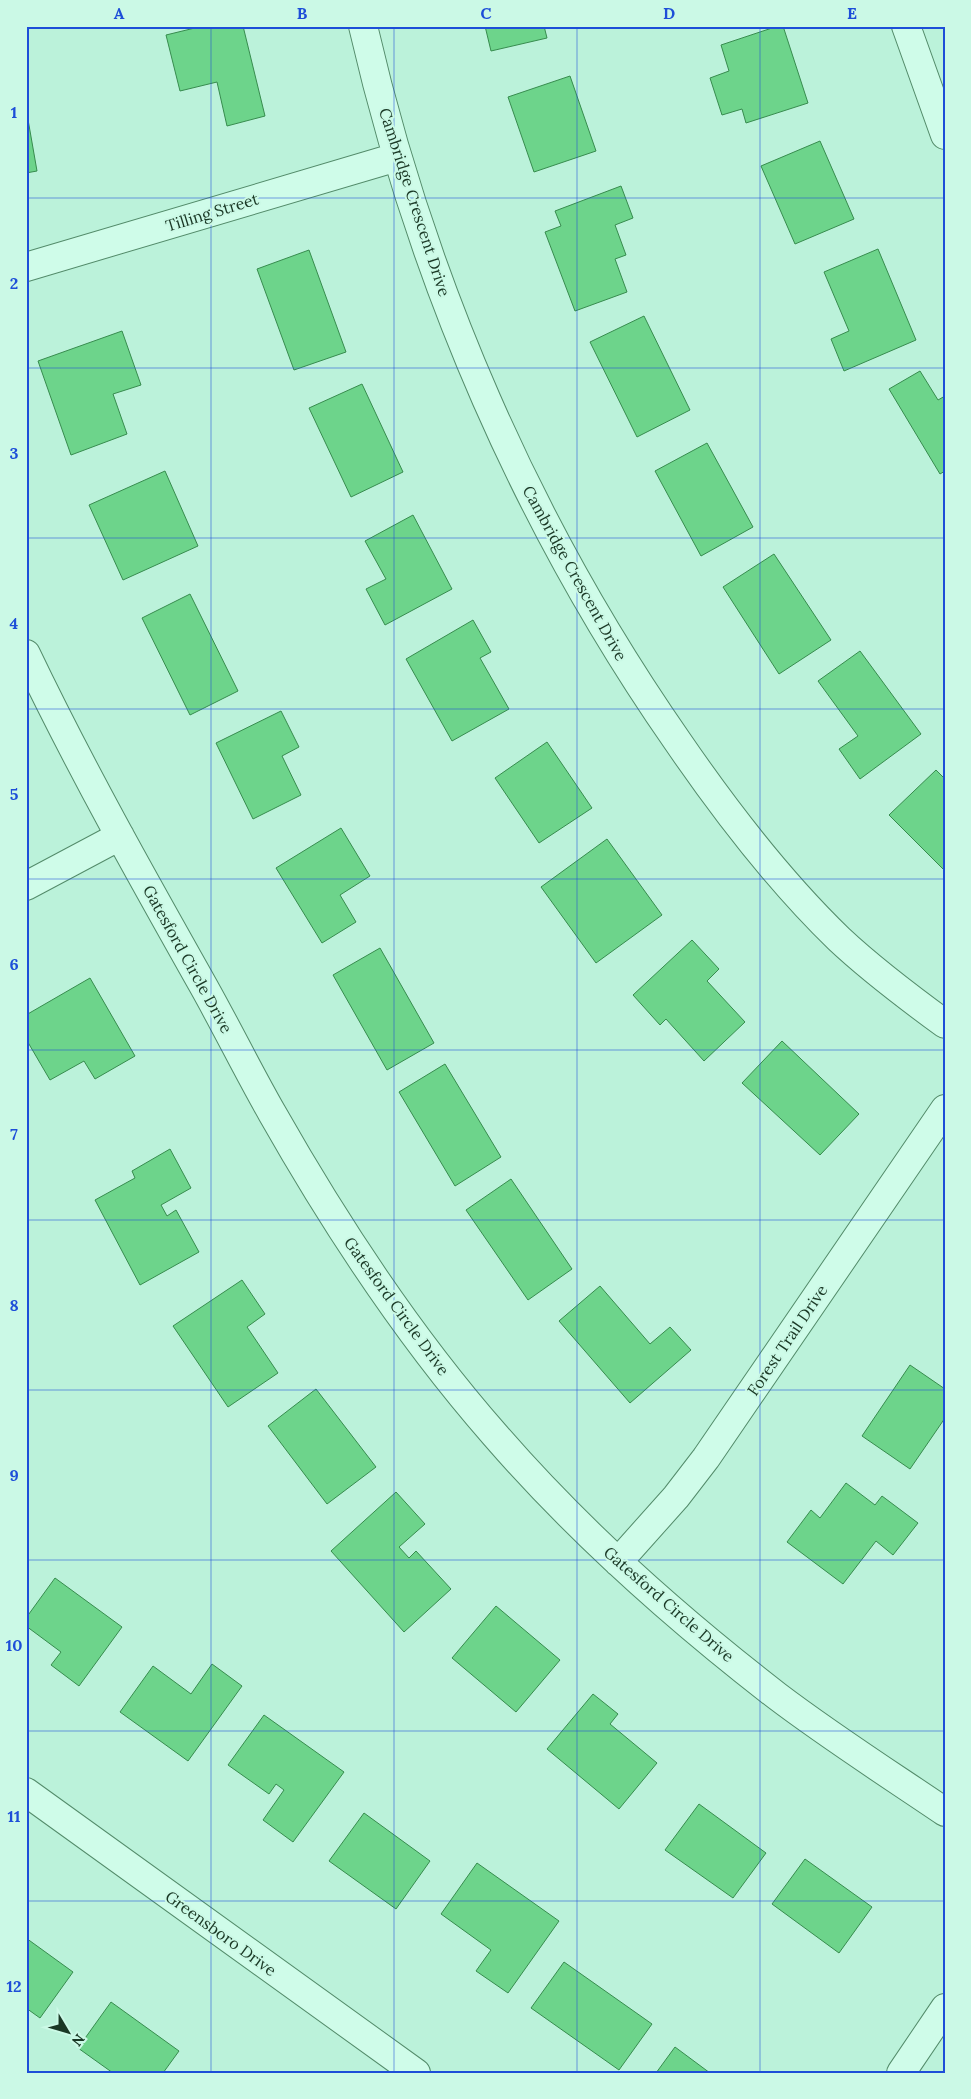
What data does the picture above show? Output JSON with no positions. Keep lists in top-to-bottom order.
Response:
{
  "streets": {
    "street": [
      "Cambridge Crescent Drive",
      "Tilling Street",
      "Gatesford Circle Drive",
      "Forest Trail Drive",
      "Greensboro Drive"
    ]
  },
  "crossings": [
    ["Cambridge Crescent Drive", "Tilling Street"],
    ["Gatesford Circle Drive", "Forest Trail Drive"]
  ],
  "north": "bottom right",
  "grid": {
    "columns": [
      "A",
      "B",
      "C",
      "D",
      "E"
    ],
    "rows": [
      "1",
      "2",
      "3",
      "4",
      "5",
      "6",
      "7",
      "8",
      "9",
      "10",
      "11",
      "12"
    ]
  }
}
